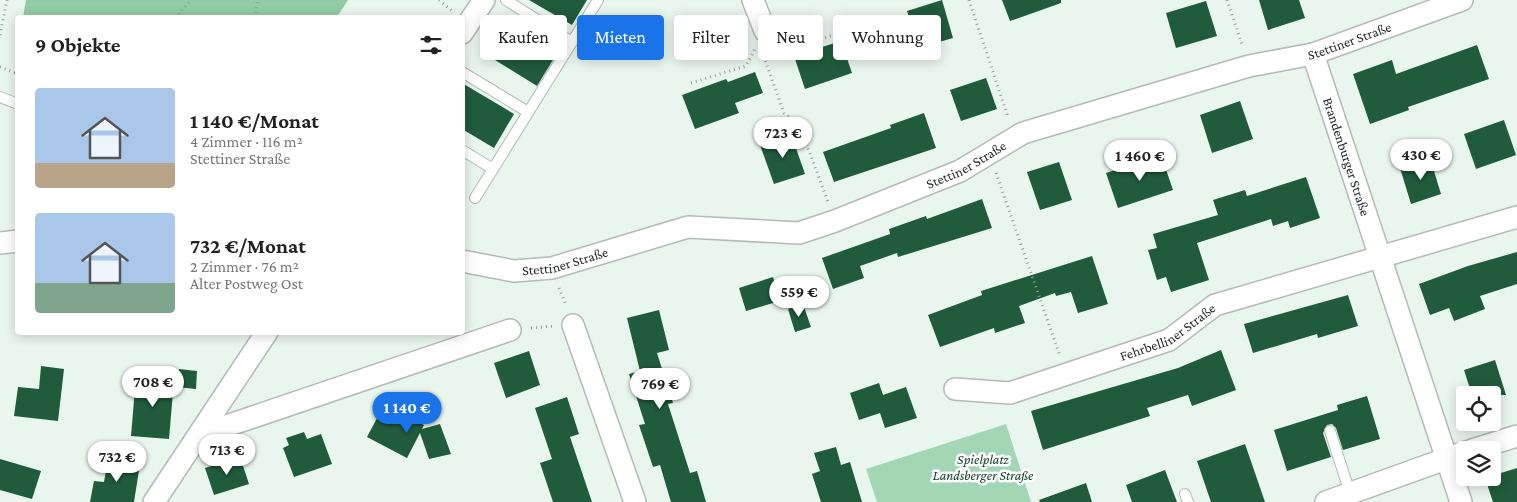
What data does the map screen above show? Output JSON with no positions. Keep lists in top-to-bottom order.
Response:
{
  "streets": {
    "street": ["Stettiner Straße", "Brandenburger Straße", "Fehrbelliner Straße"]
  },
  "crossings": [
    ["Stettiner Straße", "Brandenburger Straße"],
    ["Brandenburger Straße", "Fehrbelliner Straße"]
  ],
  "parks": ["Spielplatz Landsberger Straße"],
  "page": {
    "chip": [
      "Kaufen",
      "Mieten",
      "Filter",
      "Neu",
      "Wohnung"
    ],
    "heading": "9 Objekte",
    "list": [
      {
        "name": "1 140 €/Monat",
        "note": "4 Zimmer · 116 m² · Stettiner Straße"
      },
      {
        "name": "732 €/Monat",
        "note": "2 Zimmer · 76 m² · Alter Postweg Ost"
      }
    ],
    "price": [
      "723 €",
      "430 €",
      "1 460 €",
      "559 €",
      "708 €",
      "769 €",
      "1 140 €",
      "713 €",
      "732 €"
    ]
  }
}
